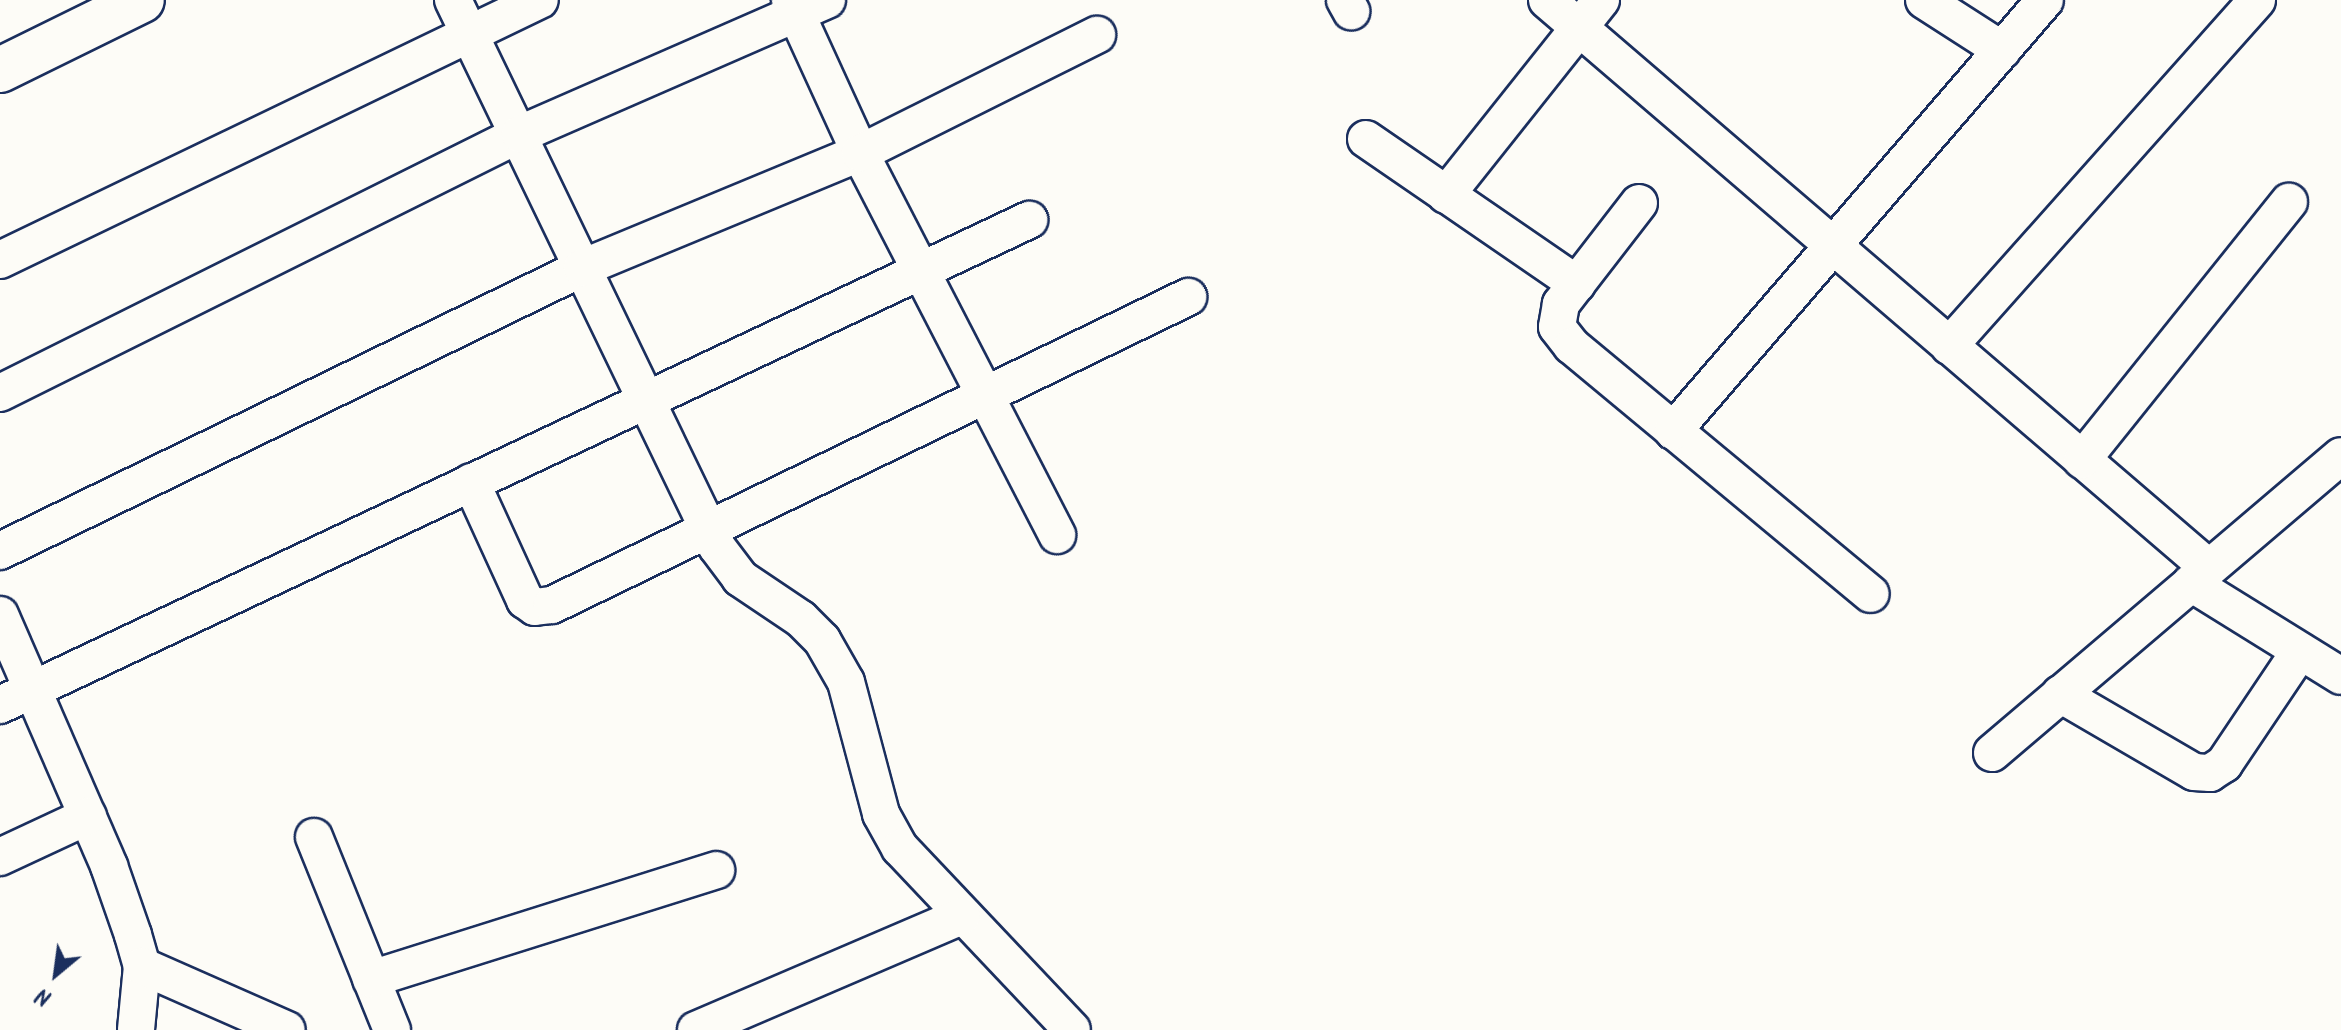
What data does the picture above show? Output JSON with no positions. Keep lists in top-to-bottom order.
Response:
{
  "north": "bottom left"
}
